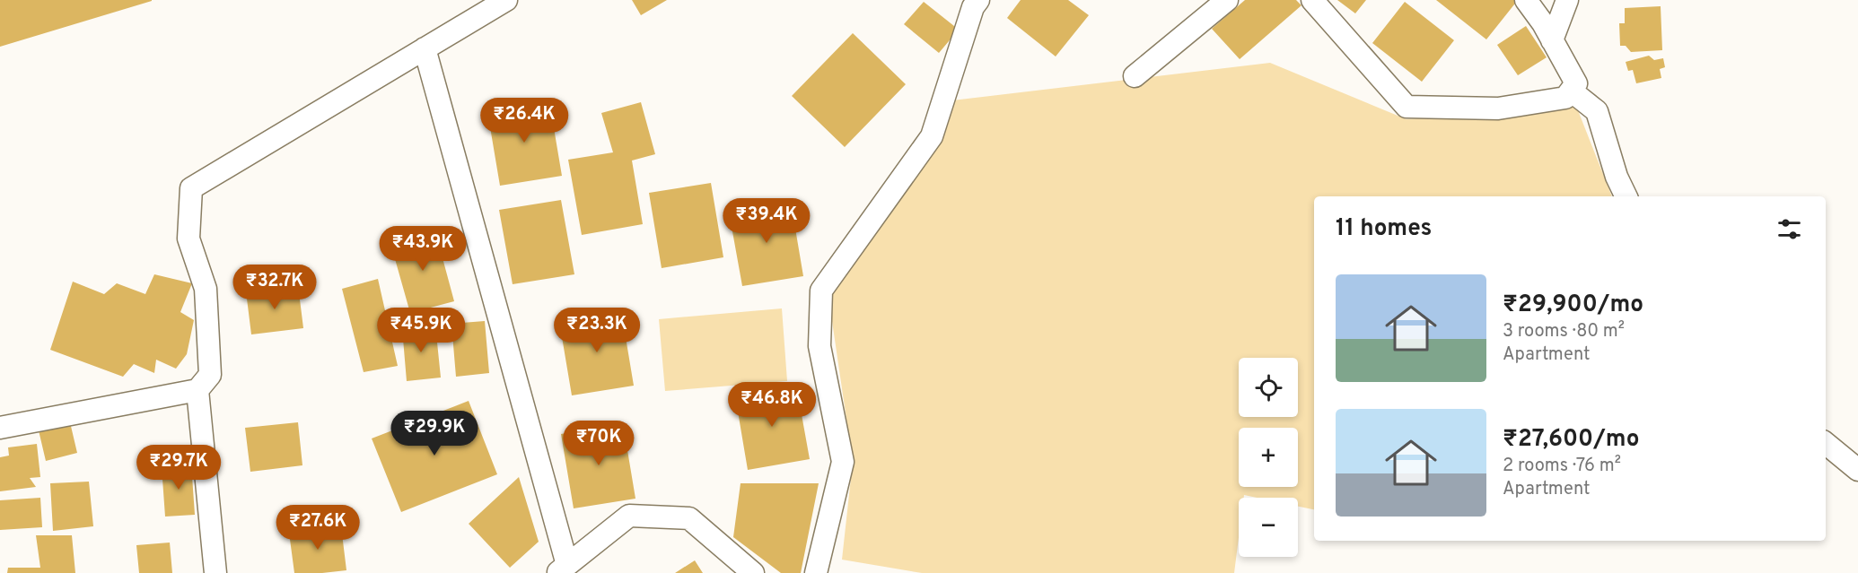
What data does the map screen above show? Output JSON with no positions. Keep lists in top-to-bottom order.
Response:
{
  "page": {
    "price": [
      "₹26.4K",
      "₹39.4K",
      "₹43.9K",
      "₹32.7K",
      "₹45.9K",
      "₹23.3K",
      "₹46.8K",
      "₹29.9K",
      "₹70K",
      "₹29.7K",
      "₹27.6K"
    ],
    "heading": "11 homes",
    "list": [
      {
        "name": "₹29,900/mo",
        "note": "3 rooms · 80 m² · Apartment"
      },
      {
        "name": "₹27,600/mo",
        "note": "2 rooms · 76 m² · Apartment"
      }
    ],
    "map_buttons": ["+", "−"]
  }
}
